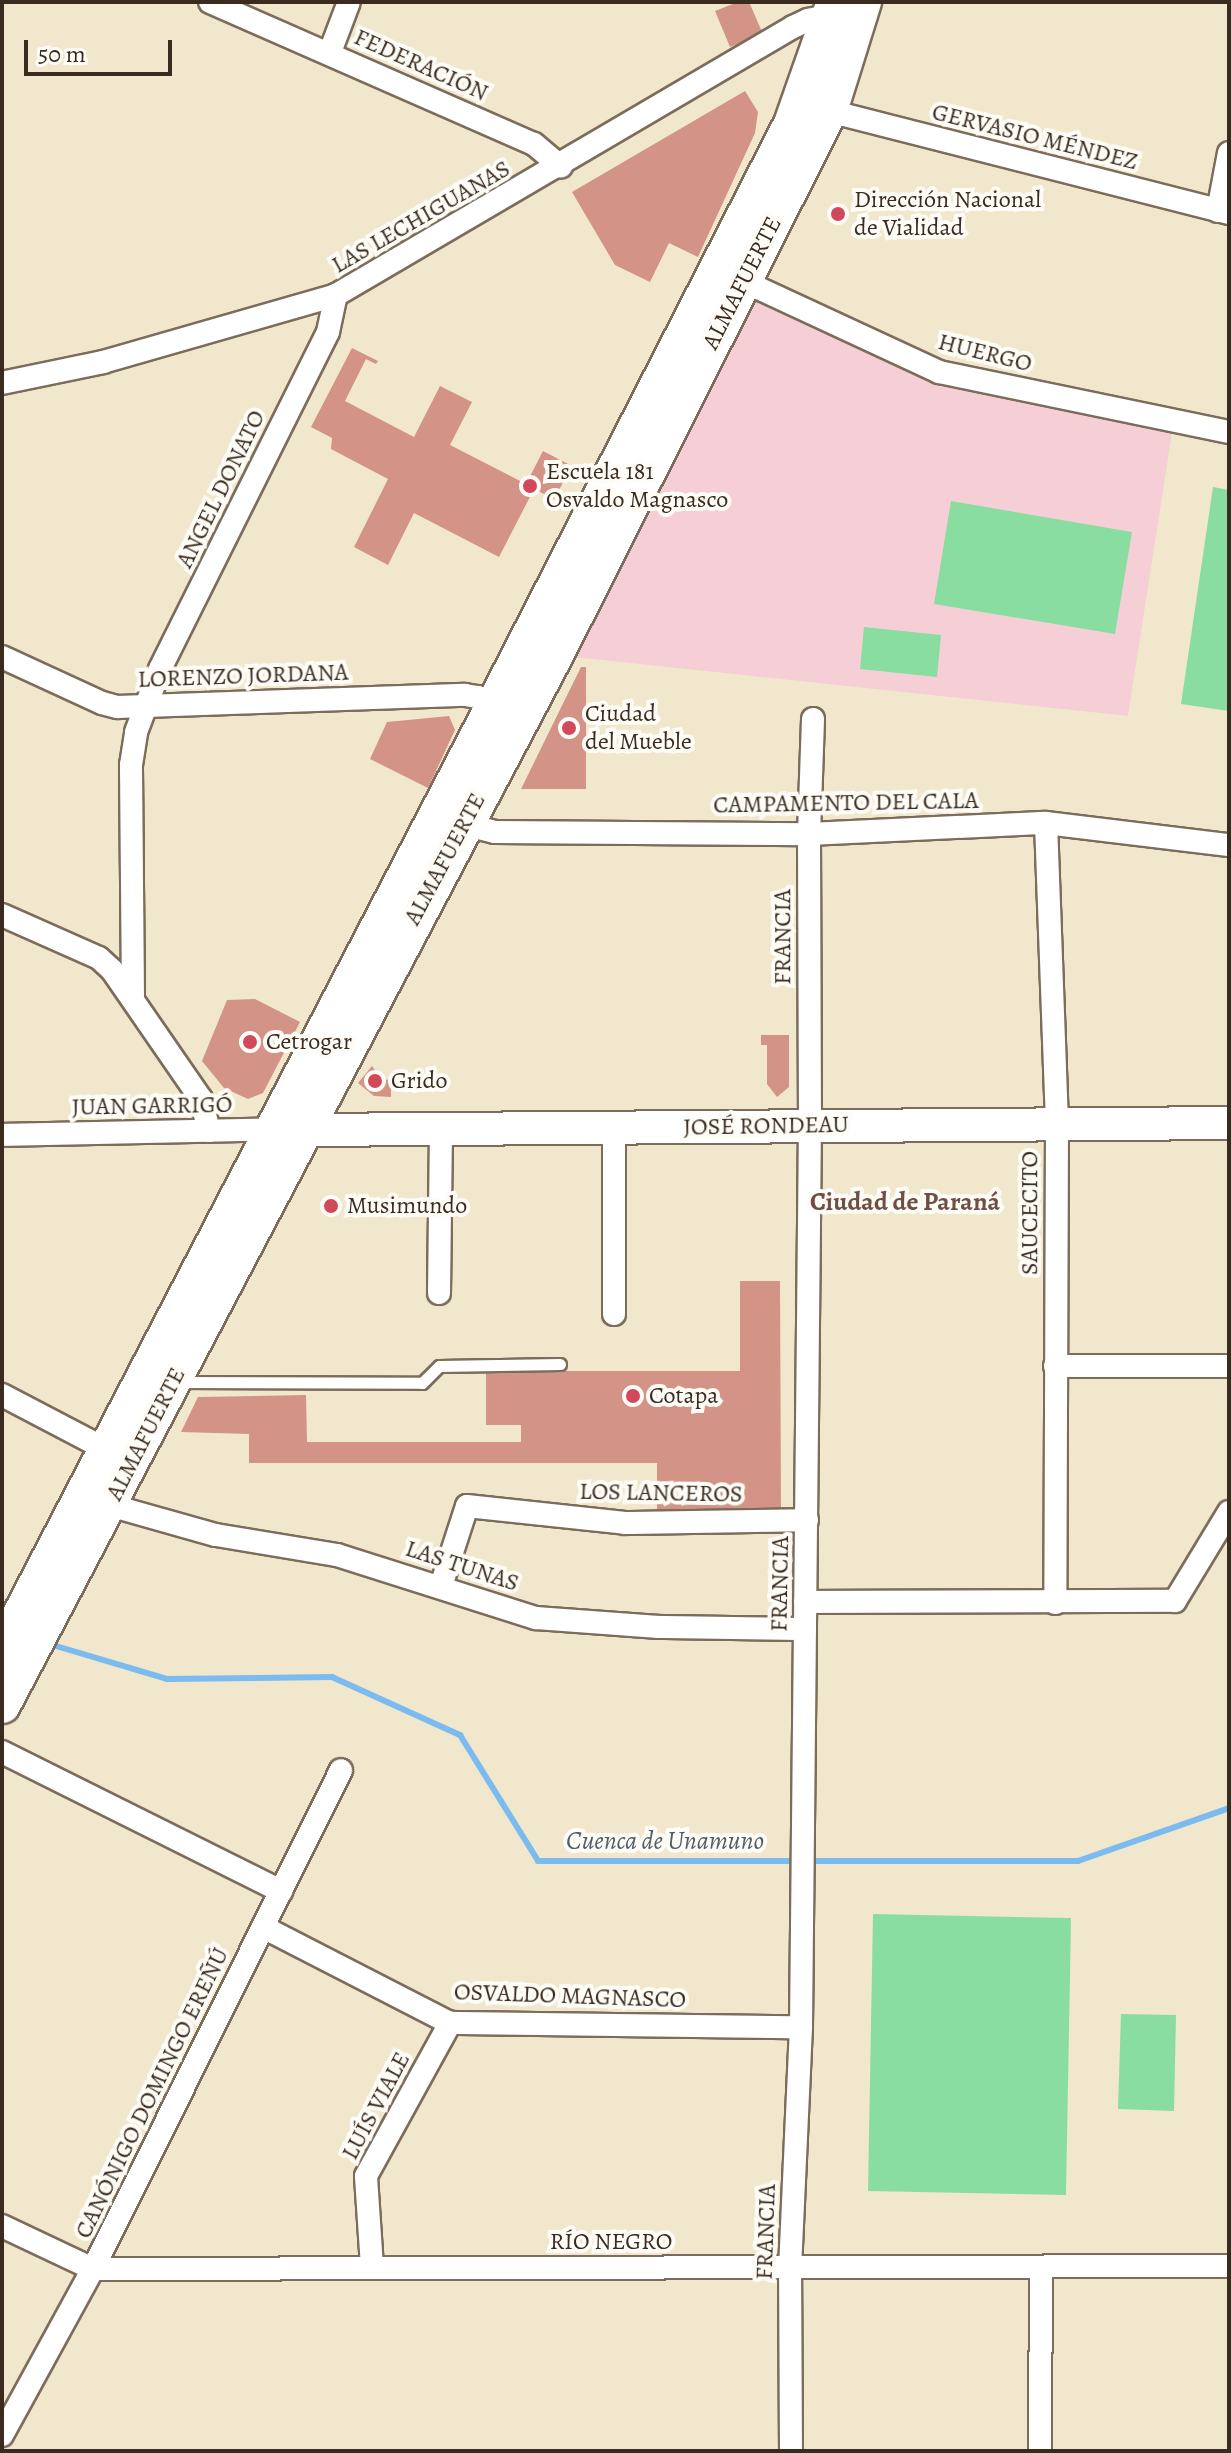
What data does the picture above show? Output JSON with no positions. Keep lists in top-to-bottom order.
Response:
{
  "streets": {
    "main road": ["ALMAFUERTE"],
    "street": [
      "FEDERACIÓN",
      "GERVASIO MÉNDEZ",
      "LAS LECHIGUANAS",
      "HUERGO",
      "ANGEL DONATO",
      "LORENZO JORDANA",
      "CAMPAMENTO DEL CALA",
      "FRANCIA",
      "JUAN GARRIGÓ",
      "JOSÉ RONDEAU",
      "SAUCECITO",
      "LOS LANCEROS",
      "LAS TUNAS",
      "OSVALDO MAGNASCO",
      "CANÓNIGO DOMINGO EREÑÚ",
      "LUÍS VIALE",
      "RÍO NEGRO"
    ]
  },
  "crossings": [
    ["FEDERACIÓN", "LAS LECHIGUANAS"],
    ["GERVASIO MÉNDEZ", "ALMAFUERTE"],
    ["LAS LECHIGUANAS", "ALMAFUERTE"],
    ["LAS LECHIGUANAS", "ANGEL DONATO"],
    ["ALMAFUERTE", "HUERGO"],
    ["ALMAFUERTE", "LORENZO JORDANA"],
    ["ALMAFUERTE", "CAMPAMENTO DEL CALA"],
    ["ALMAFUERTE", "JUAN GARRIGÓ"],
    ["ALMAFUERTE", "JOSÉ RONDEAU"],
    ["ALMAFUERTE", "LAS TUNAS"],
    ["ANGEL DONATO", "LORENZO JORDANA"],
    ["CAMPAMENTO DEL CALA", "FRANCIA"],
    ["CAMPAMENTO DEL CALA", "SAUCECITO"],
    ["FRANCIA", "JOSÉ RONDEAU"],
    ["FRANCIA", "LOS LANCEROS"],
    ["FRANCIA", "LAS TUNAS"],
    ["FRANCIA", "OSVALDO MAGNASCO"],
    ["FRANCIA", "RÍO NEGRO"],
    ["JUAN GARRIGÓ", "JOSÉ RONDEAU"],
    ["JOSÉ RONDEAU", "SAUCECITO"],
    ["LOS LANCEROS", "LAS TUNAS"],
    ["OSVALDO MAGNASCO", "CANÓNIGO DOMINGO EREÑÚ"],
    ["OSVALDO MAGNASCO", "LUÍS VIALE"],
    ["CANÓNIGO DOMINGO EREÑÚ", "RÍO NEGRO"],
    ["LUÍS VIALE", "RÍO NEGRO"]
  ],
  "districts": ["Ciudad de Paraná"],
  "water": ["Cuenca de Unamuno"],
  "places": [
    "Dirección Nacional de Vialidad",
    "Escuela 181 Osvaldo Magnasco",
    "Ciudad del Mueble",
    "Cetrogar",
    "Grido",
    "Musimundo",
    "Cotapa"
  ],
  "scale_bar": "50 m"
}
